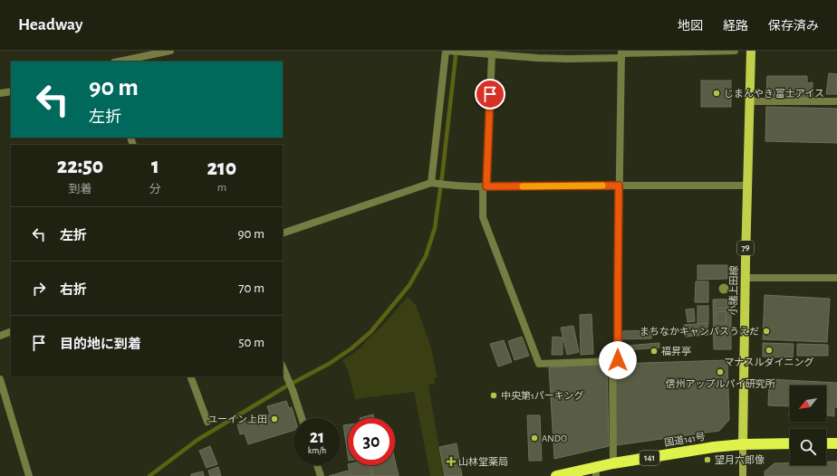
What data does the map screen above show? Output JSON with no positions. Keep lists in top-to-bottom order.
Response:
{
  "streets": {
    "highway": ["国道141号", "141"],
    "main road": ["79", "小諸上田線"]
  },
  "crossings": [
    ["小諸上田線", "国道141号"]
  ],
  "places": {
    "other": [
      "じまんやき 富士アイス",
      "まちなかキャンパスうえだ",
      "マナスルダイニング",
      "福昇亭",
      "信州アップルパイ研究所",
      "中央第1パーキング",
      "ユーイン上田",
      "ANDO",
      "望月六郎像"
    ],
    "health": ["山林堂薬局"]
  },
  "north": "bottom left",
  "page": {
    "header": "Headway",
    "nav": ["地図", "経路", "保存済み"],
    "turn": ["90 m", "左折"],
    "eta": [
      "22:50",
      "到着",
      "1",
      "分",
      "210",
      "m"
    ],
    "list": [
      {
        "name": "左折",
        "value": "90 m"
      },
      {
        "name": "右折",
        "value": "70 m"
      },
      {
        "name": "目的地に到着",
        "value": "50 m"
      }
    ],
    "speed": "21 km/h",
    "limit": "30"
  }
}
